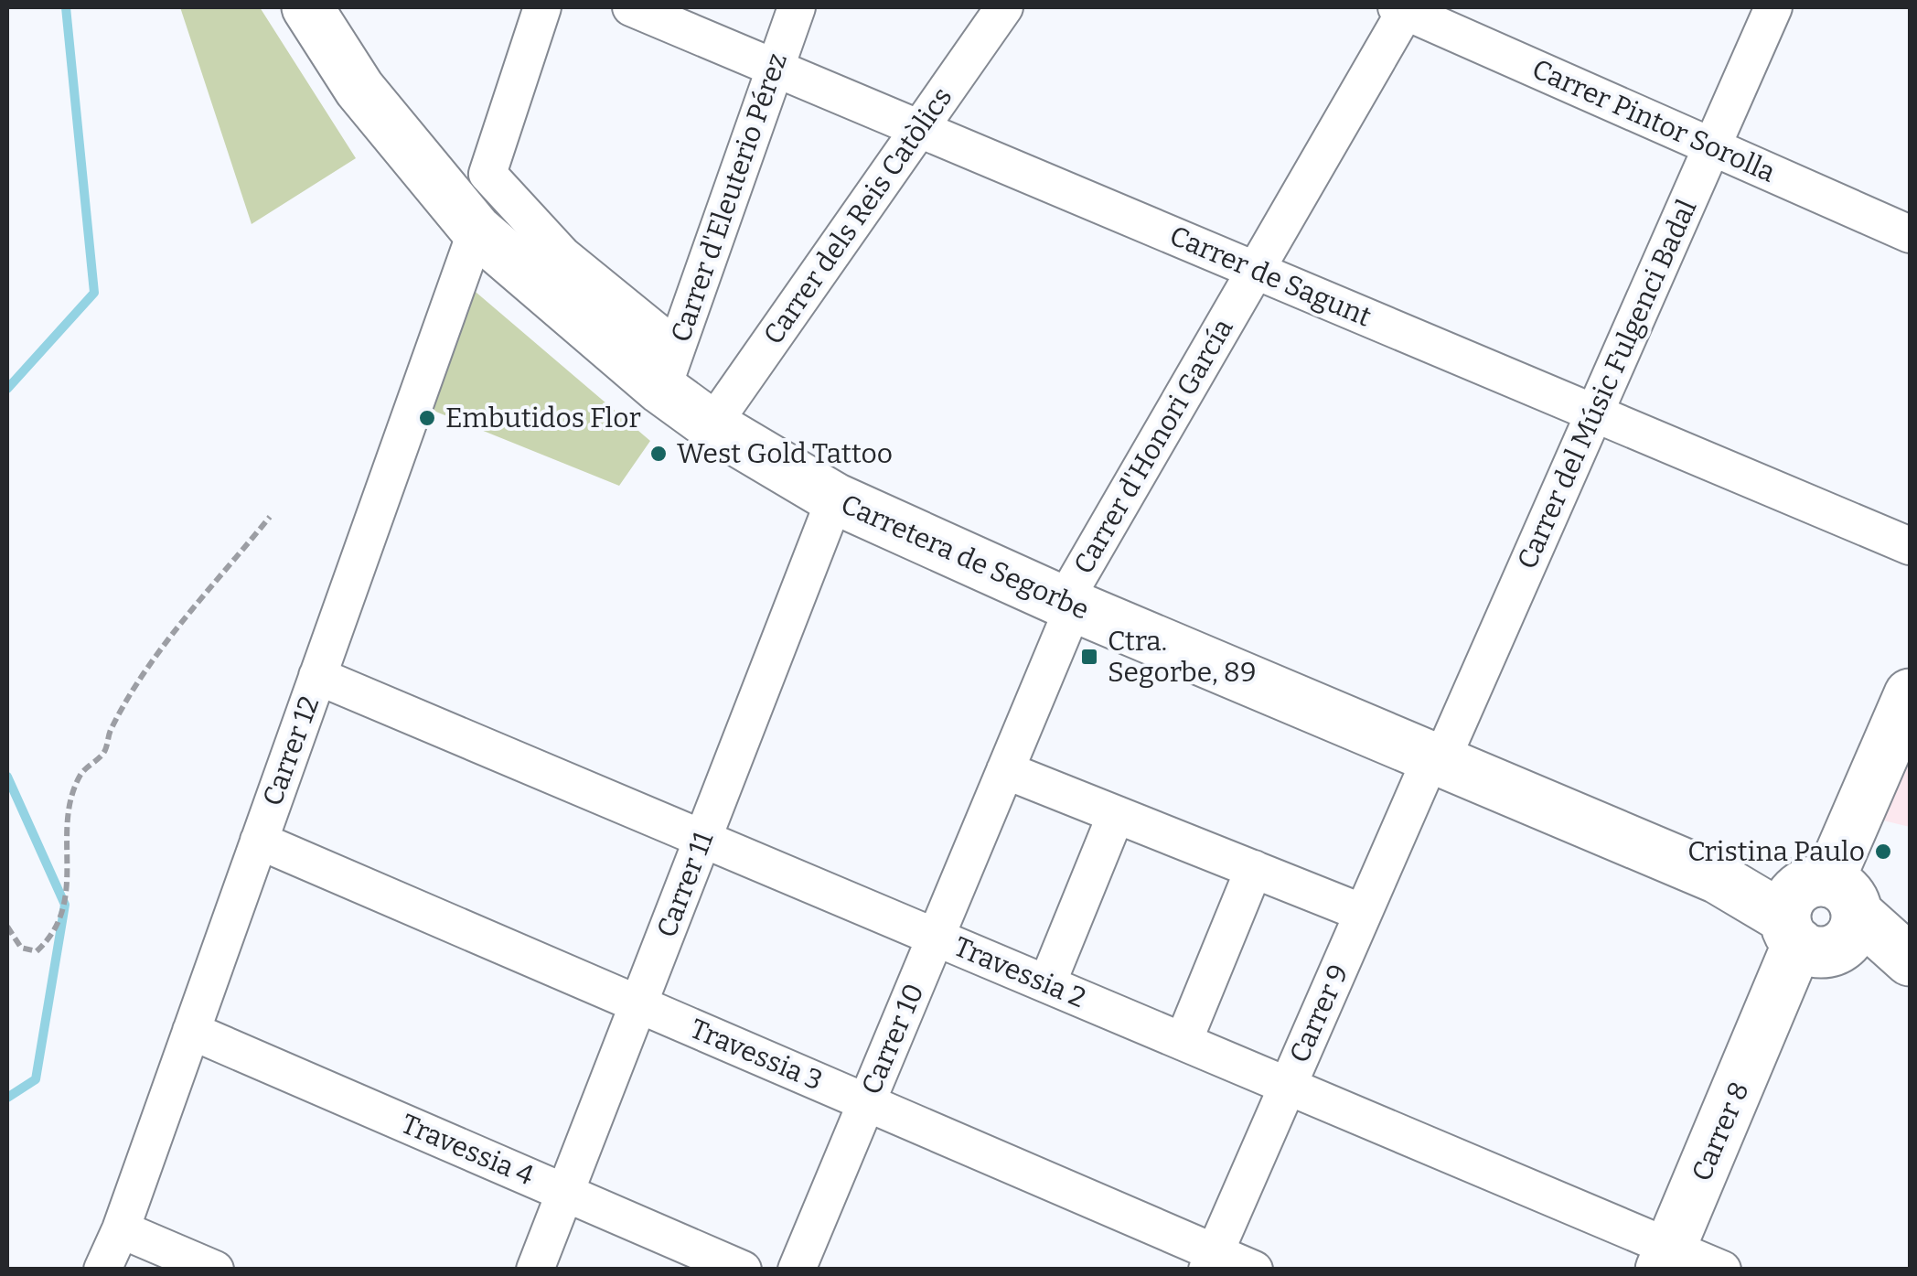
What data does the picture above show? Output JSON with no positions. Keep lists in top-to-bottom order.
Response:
{
  "streets": {
    "street": [
      "Carrer Pintor Sorolla",
      "Carrer d'Eleuterio Pérez",
      "Carrer dels Reis Catòlics",
      "Carrer de Sagunt",
      "Carrer del Músic Fulgenci Badal",
      "Carrer d'Honori García",
      "Carretera de Segorbe",
      "Carrer 12",
      "Carrer 11",
      "Travessia 2",
      "Carrer 9",
      "Carrer 10",
      "Travessia 3",
      "Carrer 8",
      "Travessia 4"
    ]
  },
  "crossings": [
    ["Carrer Pintor Sorolla", "Carrer del Músic Fulgenci Badal"],
    ["Carrer Pintor Sorolla", "Carrer d'Honori García"],
    ["Carrer d'Eleuterio Pérez", "Carrer de Sagunt"],
    ["Carrer d'Eleuterio Pérez", "Carretera de Segorbe"],
    ["Carrer dels Reis Catòlics", "Carrer de Sagunt"],
    ["Carrer dels Reis Catòlics", "Carretera de Segorbe"],
    ["Carrer de Sagunt", "Carrer del Músic Fulgenci Badal"],
    ["Carrer de Sagunt", "Carrer d'Honori García"],
    ["Carrer del Músic Fulgenci Badal", "Carretera de Segorbe"],
    ["Carrer del Músic Fulgenci Badal", "Carrer 9"],
    ["Carrer d'Honori García", "Carretera de Segorbe"],
    ["Carrer d'Honori García", "Carrer 10"],
    ["Carretera de Segorbe", "Carrer 12"],
    ["Carretera de Segorbe", "Carrer 11"],
    ["Carretera de Segorbe", "Carrer 9"],
    ["Carretera de Segorbe", "Carrer 10"],
    ["Carretera de Segorbe", "Carrer 8"],
    ["Carrer 12", "Travessia 2"],
    ["Carrer 12", "Travessia 3"],
    ["Carrer 12", "Travessia 4"],
    ["Carrer 11", "Travessia 2"],
    ["Carrer 11", "Travessia 3"],
    ["Carrer 11", "Travessia 4"],
    ["Travessia 2", "Carrer 9"],
    ["Travessia 2", "Carrer 10"],
    ["Travessia 2", "Carrer 8"],
    ["Carrer 9", "Travessia 3"],
    ["Carrer 10", "Travessia 3"]
  ],
  "places": {
    "other": ["Embutidos Flor", "West Gold Tattoo", "Cristina Paulo"],
    "transit": ["Ctra. Segorbe, 89"]
  }
}
